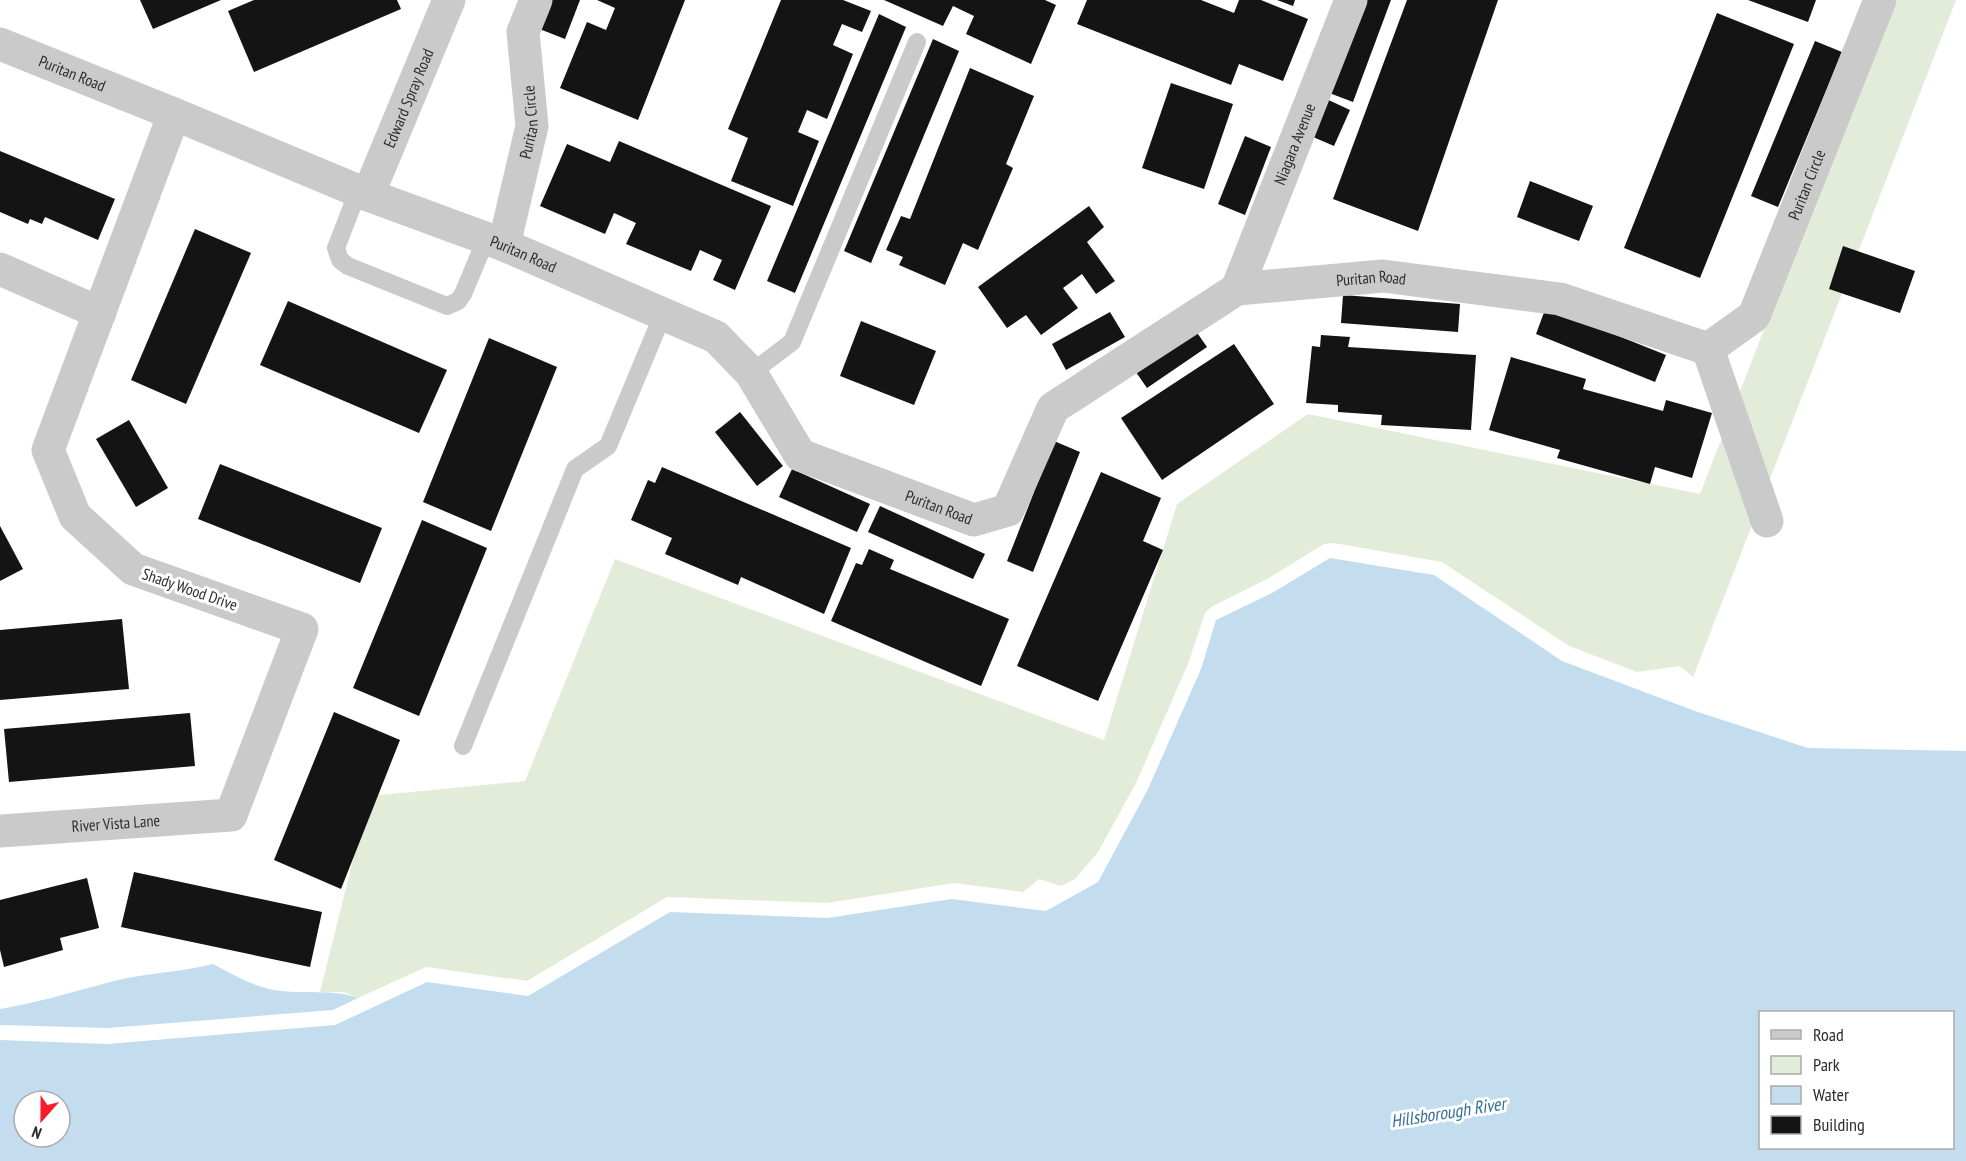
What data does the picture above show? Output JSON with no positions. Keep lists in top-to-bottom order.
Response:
{
  "streets": {
    "street": [
      "Puritan Road",
      "Edward Spray Road",
      "Puritan Circle",
      "Niagara Avenue",
      "Shady Wood Drive",
      "River Vista Lane"
    ]
  },
  "crossings": [
    ["Puritan Road", "Edward Spray Road"],
    ["Puritan Road", "Puritan Circle"],
    ["Puritan Road", "Niagara Avenue"],
    ["Puritan Road", "Shady Wood Drive"],
    ["Shady Wood Drive", "River Vista Lane"]
  ],
  "water": ["Hillsborough River"],
  "legend": [
    "Road",
    "Park",
    "Water",
    "Building"
  ],
  "north": "bottom"
}
